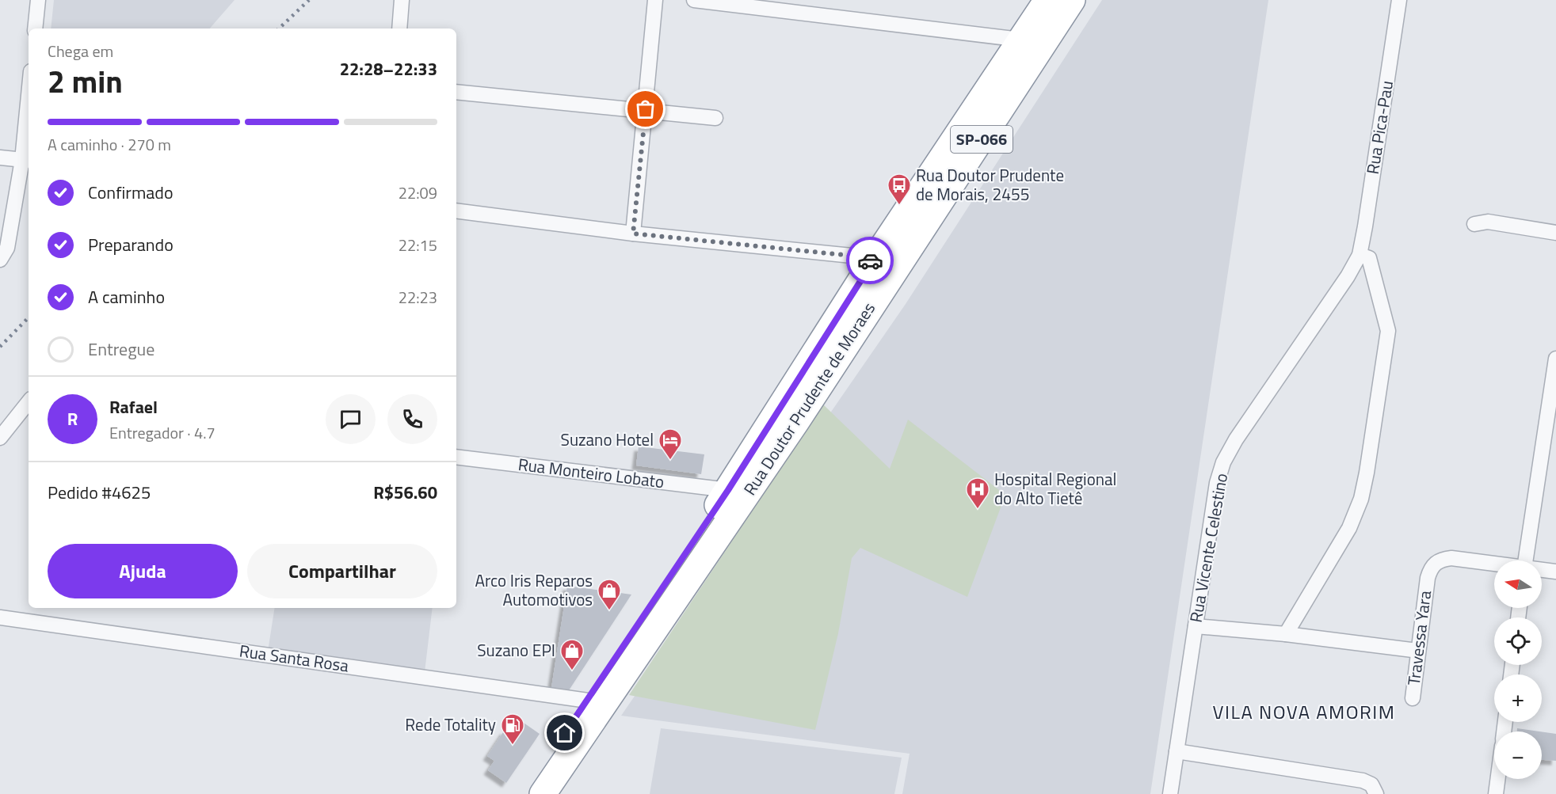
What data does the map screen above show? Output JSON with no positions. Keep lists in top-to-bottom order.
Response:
{
  "streets": {
    "highway": ["SP-066", "Rua Doutor Prudente de Moraes"],
    "street": [
      "Rua Pica-Pau",
      "Rua Monteiro Lobato",
      "Rua Vicente Celestino",
      "Travessa Yara",
      "Rua Santa Rosa"
    ]
  },
  "crossings": [
    ["Rua Pica-Pau", "Rua Vicente Celestino"],
    ["Rua Doutor Prudente de Moraes", "Rua Monteiro Lobato"],
    ["Rua Doutor Prudente de Moraes", "Rua Santa Rosa"]
  ],
  "districts": ["VILA NOVA AMORIM"],
  "places": {
    "bus stop": ["Rua Doutor Prudente de Morais, 2455"],
    "hotel": ["Suzano Hotel"],
    "hospital": ["Hospital Regional do Alto Tietê"],
    "shop": ["Arco Iris Reparos Automotivos", "Suzano EPI"],
    "fuel station": ["Rede Totality"]
  },
  "north": "left",
  "page": {
    "heading": ["2 min", "Chega em", "22:28–22:33"],
    "panel": [
      "Rafael",
      "Entregador · 4.7",
      "Pedido #4625",
      "R$56.60"
    ],
    "bar": "A caminho · 270 m",
    "list": [
      ["Confirmado", "22:09"],
      ["Preparando", "22:15"],
      ["A caminho", "22:23"],
      "Entregue"
    ],
    "round": "R",
    "buttons": ["Ajuda", "Compartilhar"],
    "map_buttons": ["+", "−"]
  }
}
